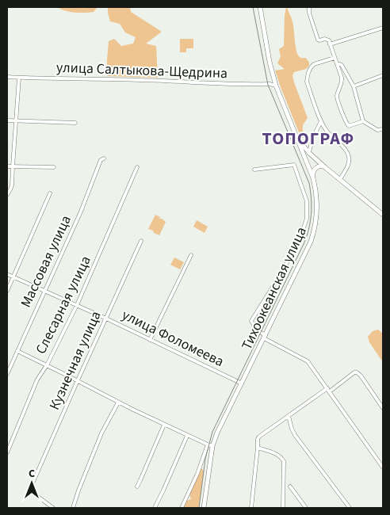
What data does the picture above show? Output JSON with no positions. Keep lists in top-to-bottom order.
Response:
{
  "streets": {
    "main road": ["Тихоокеанская улица"],
    "street": [
      "улица Салтыкова-Щедрина",
      "Массовая улица",
      "Слесарная улица",
      "улица Фоломеева",
      "Кузнечная улица"
    ]
  },
  "crossings": [
    ["улица Салтыкова-Щедрина", "Тихоокеанская улица"],
    ["Массовая улица", "улица Фоломеева"],
    ["Тихоокеанская улица", "улица Фоломеева"],
    ["Слесарная улица", "улица Фоломеева"],
    ["улица Фоломеева", "Кузнечная улица"]
  ],
  "districts": ["ТОПОГРАФ"],
  "north": "top"
}
